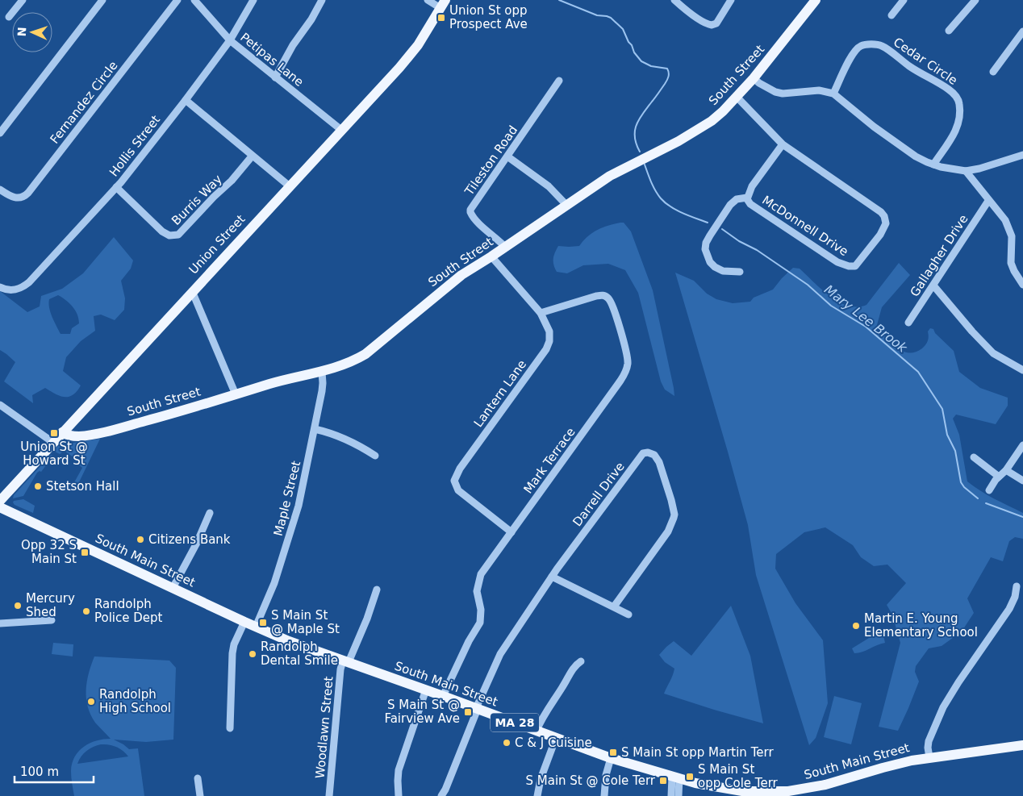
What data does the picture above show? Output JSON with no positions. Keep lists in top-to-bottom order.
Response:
{
  "streets": {
    "main road": [
      "South Street",
      "Union Street",
      "South Main Street",
      "MA 28"
    ],
    "street": [
      "Petipas Lane",
      "Cedar Circle",
      "Fernandez Circle",
      "Hollis Street",
      "Tileston Road",
      "Burris Way",
      "McDonnell Drive",
      "Gallagher Drive",
      "Lantern Lane",
      "Mark Terrace",
      "Darrell Drive",
      "Maple Street",
      "Woodlawn Street"
    ]
  },
  "crossings": [
    ["Petipas Lane", "Hollis Street"],
    ["Petipas Lane", "Union Street"],
    ["South Street", "Tileston Road"],
    ["South Street", "McDonnell Drive"],
    ["South Street", "Union Street"],
    ["South Street", "Lantern Lane"],
    ["South Street", "Maple Street"],
    ["Hollis Street", "Burris Way"],
    ["Lantern Lane", "Mark Terrace"],
    ["Mark Terrace", "South Main Street"],
    ["Darrell Drive", "South Main Street"],
    ["Maple Street", "South Main Street"],
    ["South Main Street", "Woodlawn Street"]
  ],
  "water": ["Mary Lee Brook"],
  "places": {
    "transit": [
      "Union St opp Prospect Ave",
      "Union St @ Howard St",
      "Opp 32 S Main St",
      "S Main St @ Maple St",
      "S Main St @ Fairview Ave",
      "S Main St opp Martin Terr",
      "S Main St opp Cole Terr",
      "S Main St @ Cole Terr"
    ],
    "other": [
      "Stetson Hall",
      "Citizens Bank",
      "Mercury Shed",
      "Randolph Police Dept",
      "Martin E. Young Elementary School",
      "Randolph Dental Smile",
      "Randolph High School",
      "C & J Cuisine"
    ]
  },
  "scale_bar": "100 m",
  "north": "left"
}
